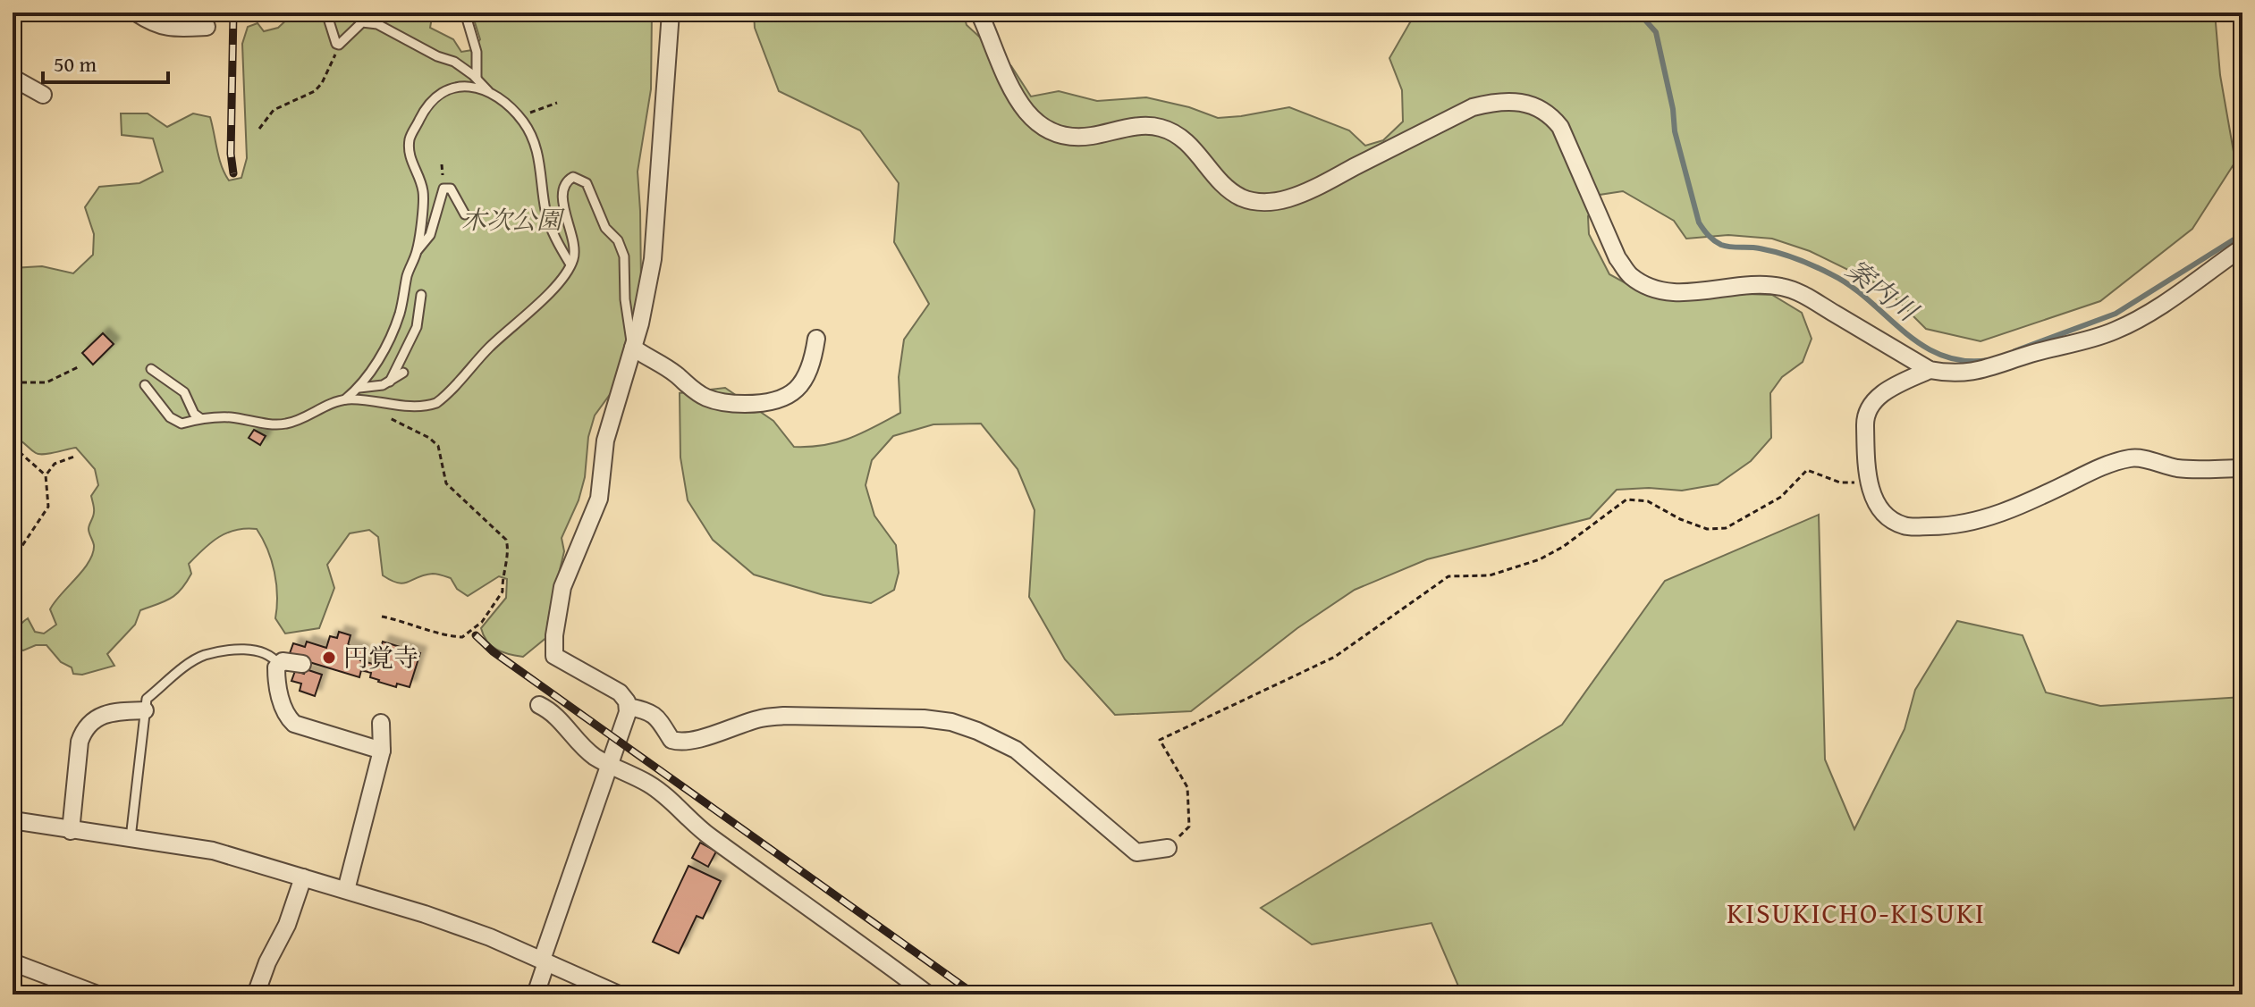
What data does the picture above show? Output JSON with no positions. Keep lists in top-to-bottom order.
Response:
{
  "districts": ["KISUKICHO-KISUKI"],
  "water": ["案内川"],
  "parks": ["木次公園"],
  "places": ["円覚寺"],
  "scale_bar": "50 m"
}
